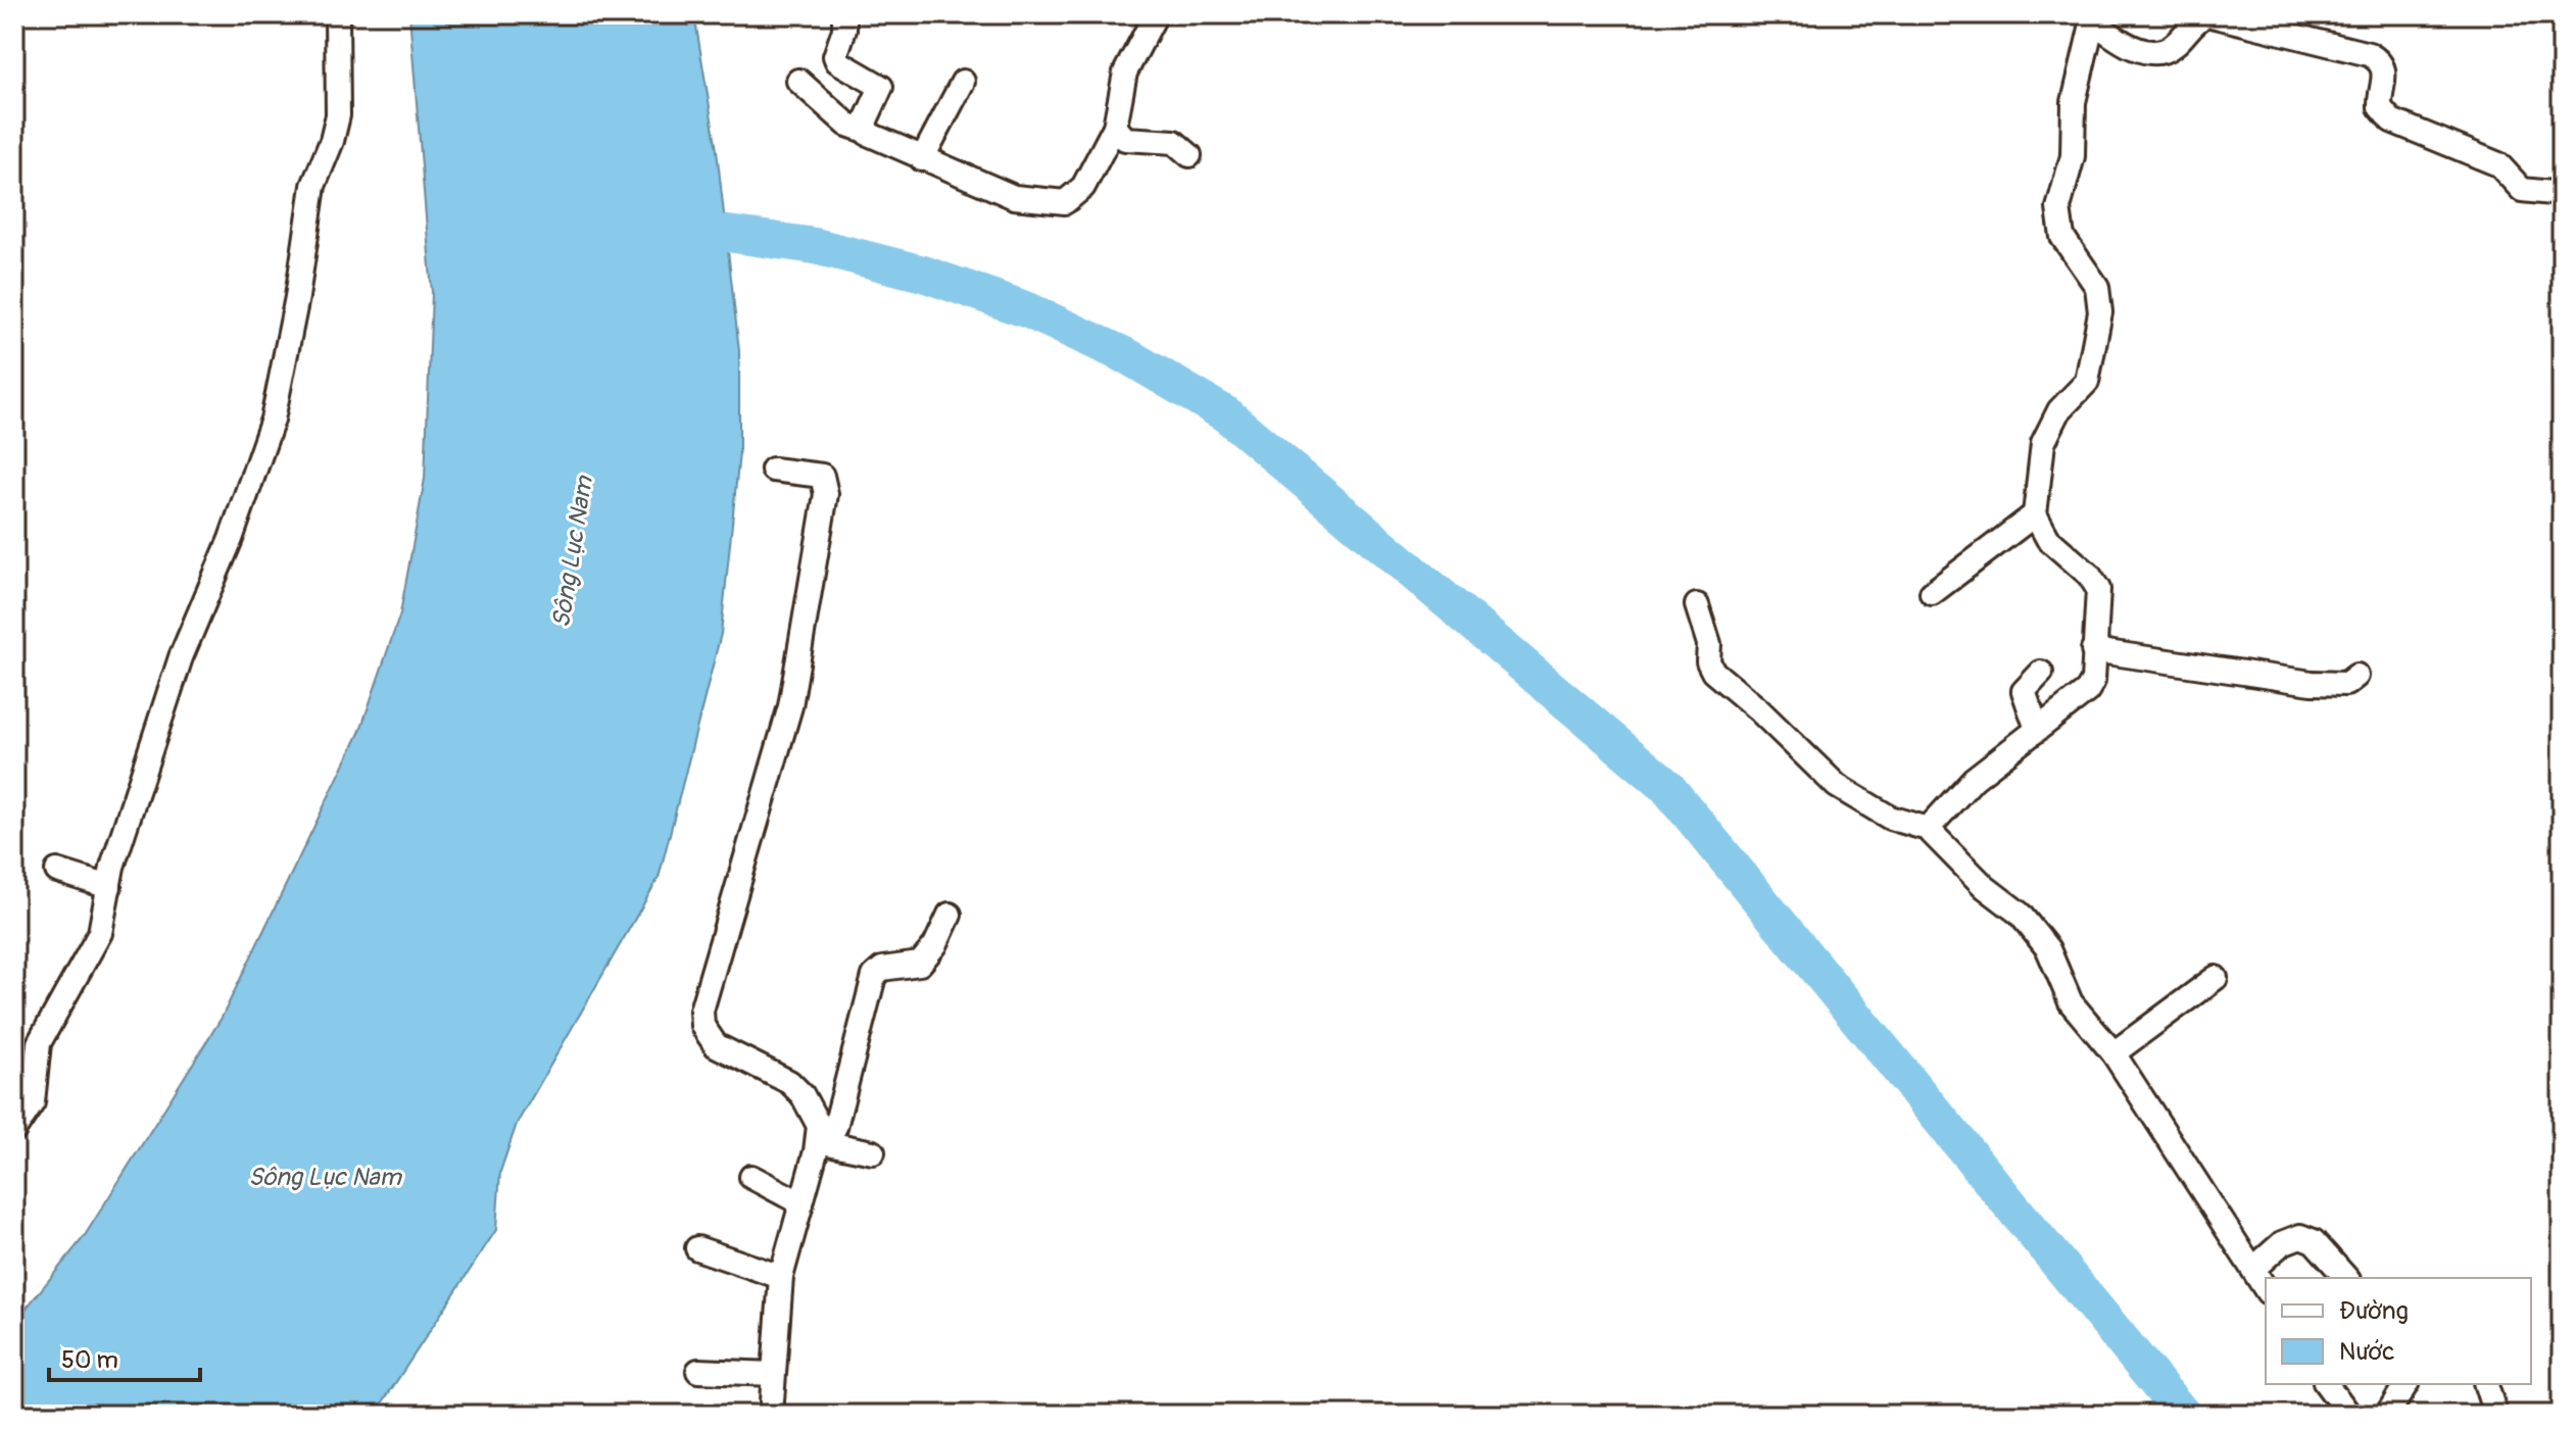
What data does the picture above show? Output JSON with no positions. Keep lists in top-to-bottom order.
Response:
{
  "water": ["Sông Lục Nam"],
  "legend": ["Đường", "Nước"],
  "scale_bar": "50 m"
}
